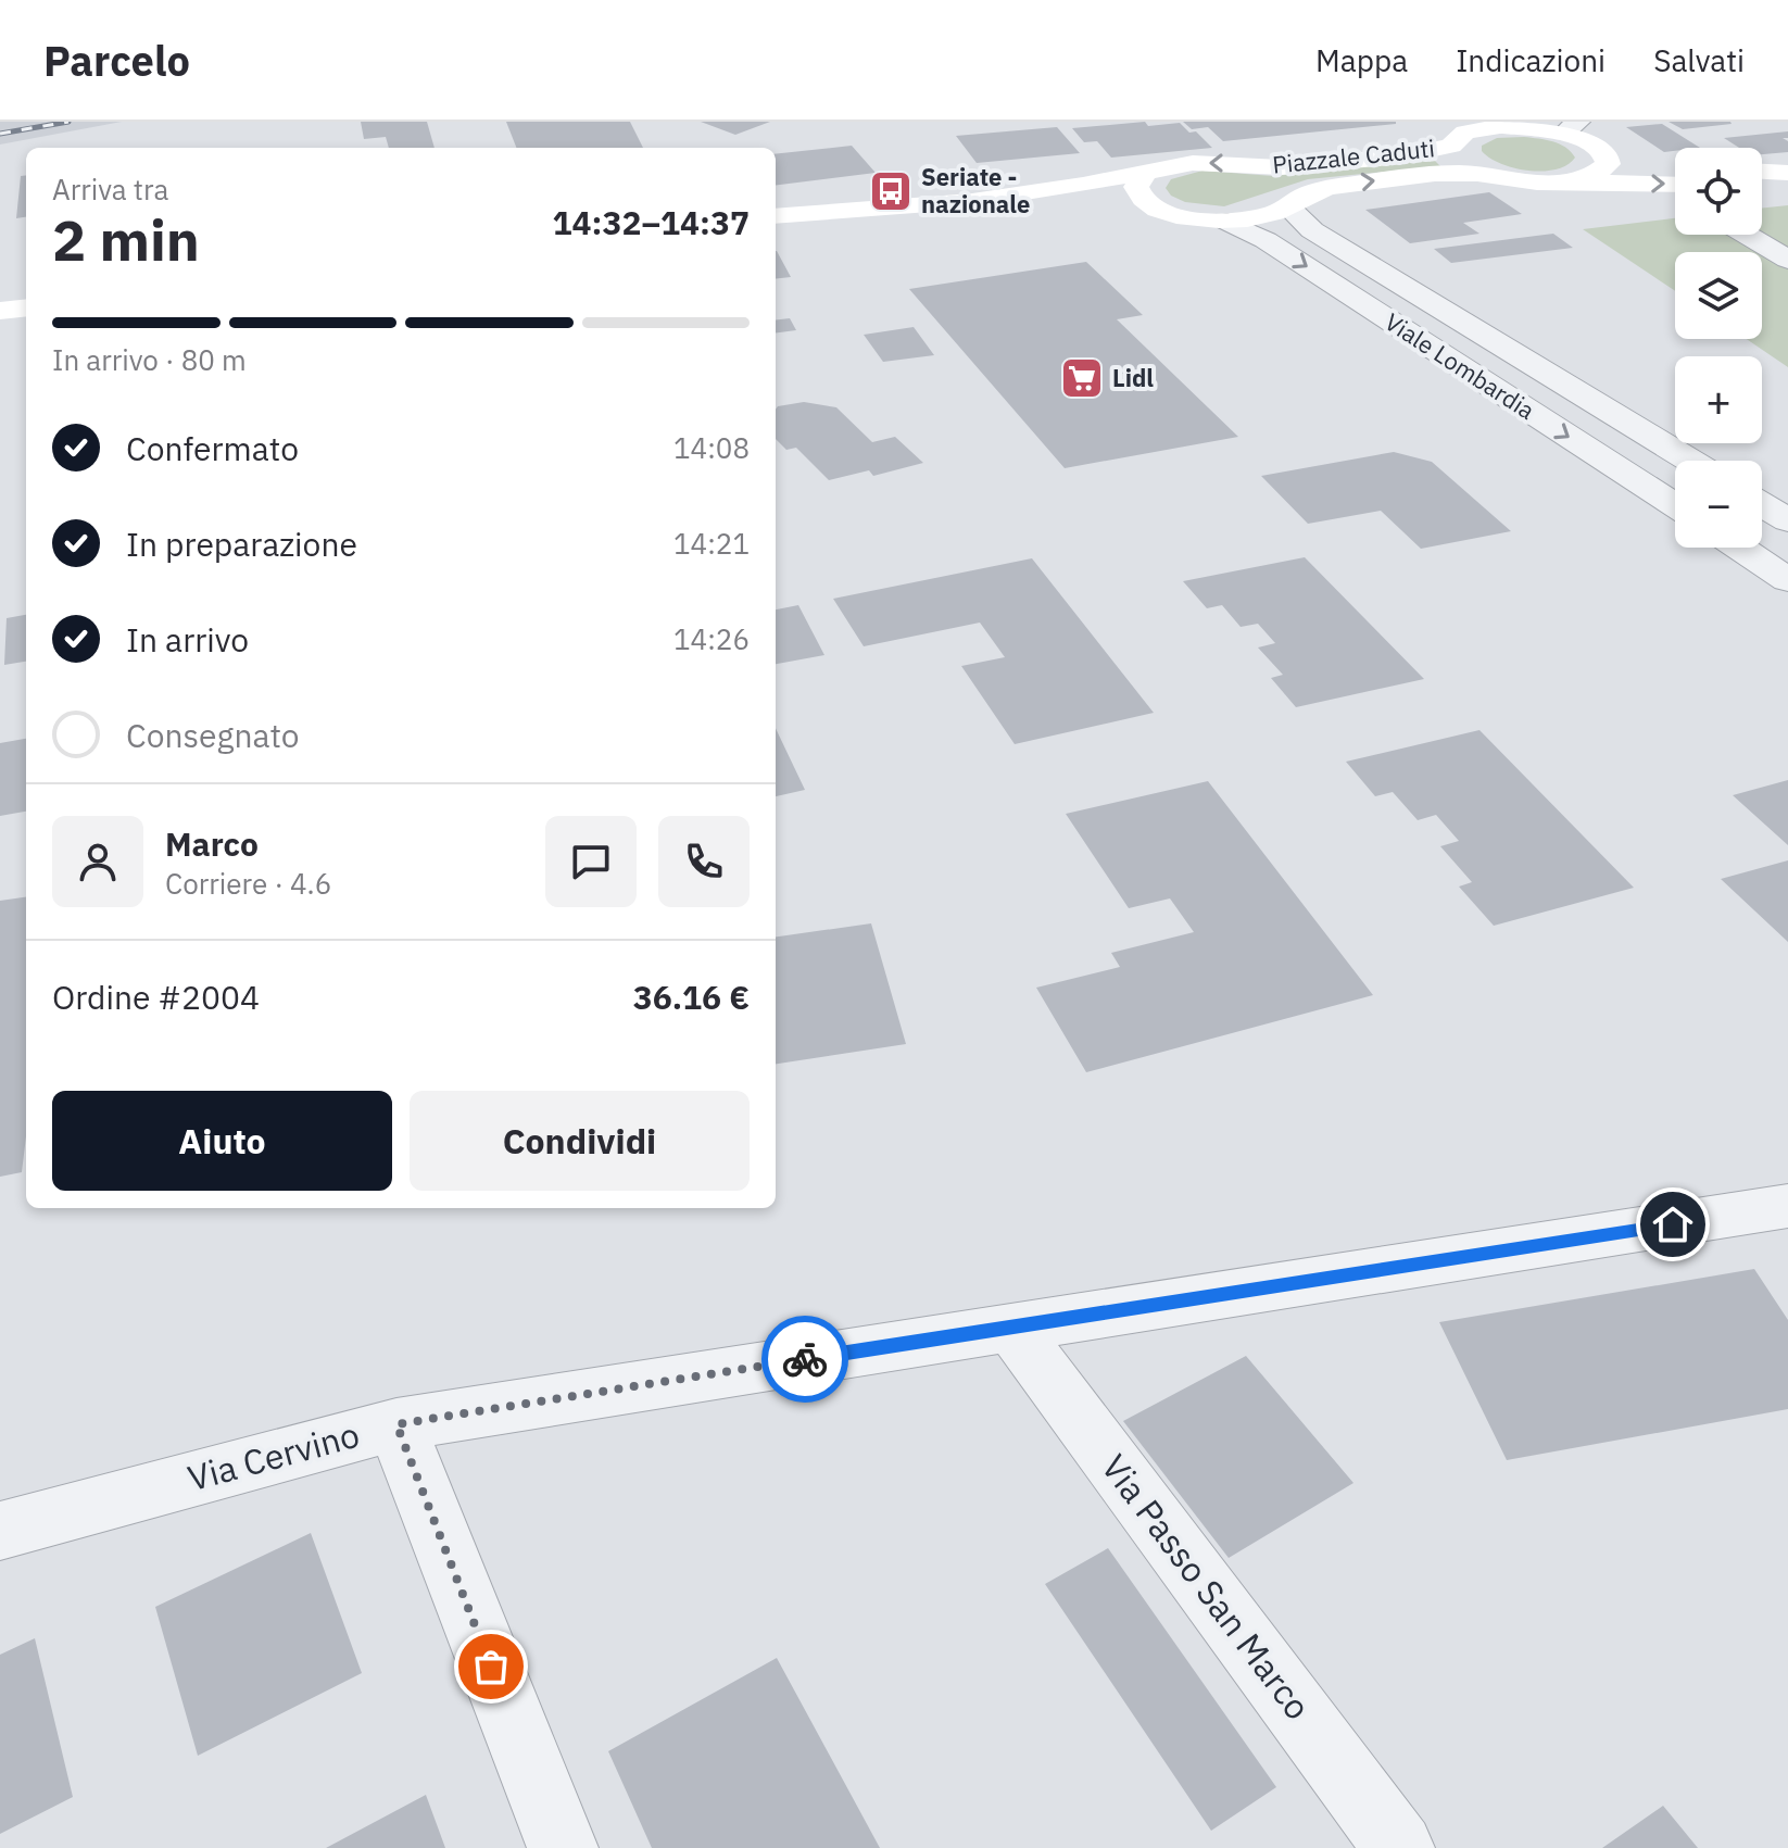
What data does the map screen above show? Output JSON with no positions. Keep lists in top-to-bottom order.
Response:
{
  "streets": {
    "main road": ["Piazzale Caduti"],
    "street": ["Viale Lombardia", "Via Cervino", "Via Passo San Marco"]
  },
  "crossings": [
    ["Piazzale Caduti", "Viale Lombardia"],
    ["Via Cervino", "Via Passo San Marco"]
  ],
  "places": {
    "bus stop": ["Seriate - nazionale"],
    "supermarket": ["Lidl"]
  },
  "page": {
    "header": "Parcelo",
    "nav": ["Mappa", "Indicazioni", "Salvati"],
    "map_buttons": ["+", "−"],
    "heading": ["2 min", "Arriva tra", "14:32–14:37"],
    "panel": [
      "Marco",
      "Corriere · 4.6",
      "Ordine #2004",
      "36.16 €"
    ],
    "bar": "In arrivo · 80 m",
    "list": [
      ["Confermato", "14:08"],
      ["In preparazione", "14:21"],
      ["In arrivo", "14:26"],
      "Consegnato"
    ],
    "buttons": ["Aiuto", "Condividi"]
  }
}
